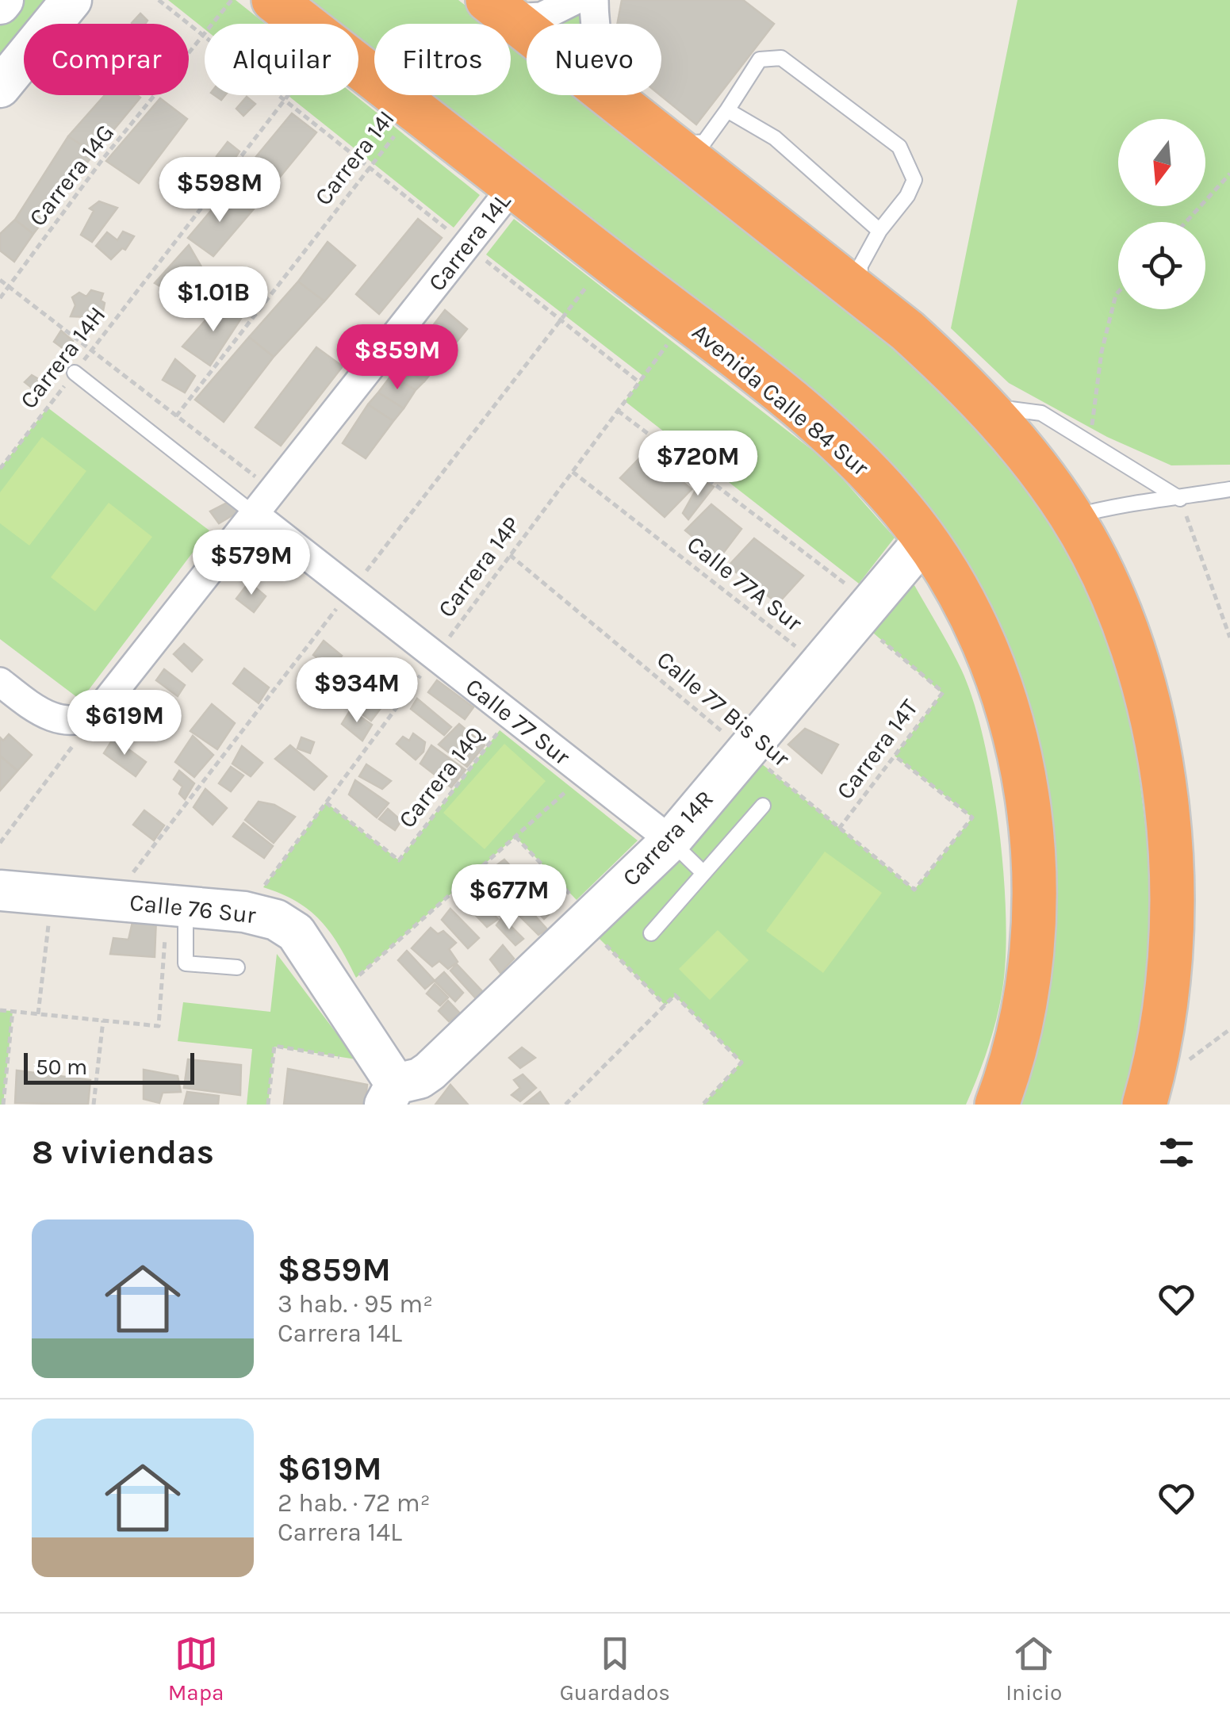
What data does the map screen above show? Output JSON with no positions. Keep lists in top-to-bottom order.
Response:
{
  "streets": {
    "highway": ["Avenida Calle 84 Sur"],
    "street": [
      "Carrera 14L",
      "Calle 77 Sur",
      "Carrera 14R",
      "Calle 76 Sur"
    ],
    "path": [
      "Carrera 14I",
      "Carrera 14G",
      "Carrera 14H",
      "Carrera 14P",
      "Calle 77A Sur",
      "Calle 77 Bis Sur",
      "Carrera 14T",
      "Carrera 14Q"
    ]
  },
  "crossings": [
    ["Carrera 14I", "Avenida Calle 84 Sur"],
    ["Carrera 14L", "Avenida Calle 84 Sur"],
    ["Carrera 14L", "Calle 77 Sur"],
    ["Avenida Calle 84 Sur", "Carrera 14P"],
    ["Avenida Calle 84 Sur", "Carrera 14R"],
    ["Carrera 14P", "Calle 77A Sur"],
    ["Carrera 14P", "Calle 77 Bis Sur"],
    ["Carrera 14P", "Calle 77 Sur"],
    ["Carrera 14P", "Carrera 14Q"],
    ["Carrera 14P", "Calle 76 Sur"],
    ["Calle 77A Sur", "Carrera 14R"],
    ["Calle 77 Bis Sur", "Carrera 14T"],
    ["Calle 77 Bis Sur", "Carrera 14R"],
    ["Calle 77 Sur", "Carrera 14Q"],
    ["Calle 77 Sur", "Carrera 14R"],
    ["Carrera 14T", "Carrera 14R"],
    ["Carrera 14R", "Calle 76 Sur"]
  ],
  "scale_bar": "50 m",
  "north": "bottom",
  "page": {
    "chip": [
      "Comprar",
      "Alquilar",
      "Filtros",
      "Nuevo"
    ],
    "price": [
      "$598M",
      "$1.01B",
      "$859M",
      "$720M",
      "$579M",
      "$934M",
      "$619M",
      "$677M"
    ],
    "scale": "50 m",
    "heading": "8 viviendas",
    "list": [
      {
        "name": "$859M",
        "note": "3 hab. · 95 m² · Carrera 14L"
      },
      {
        "name": "$619M",
        "note": "2 hab. · 72 m² · Carrera 14L"
      }
    ],
    "tabs": ["Mapa", "Guardados", "Inicio"]
  }
}
